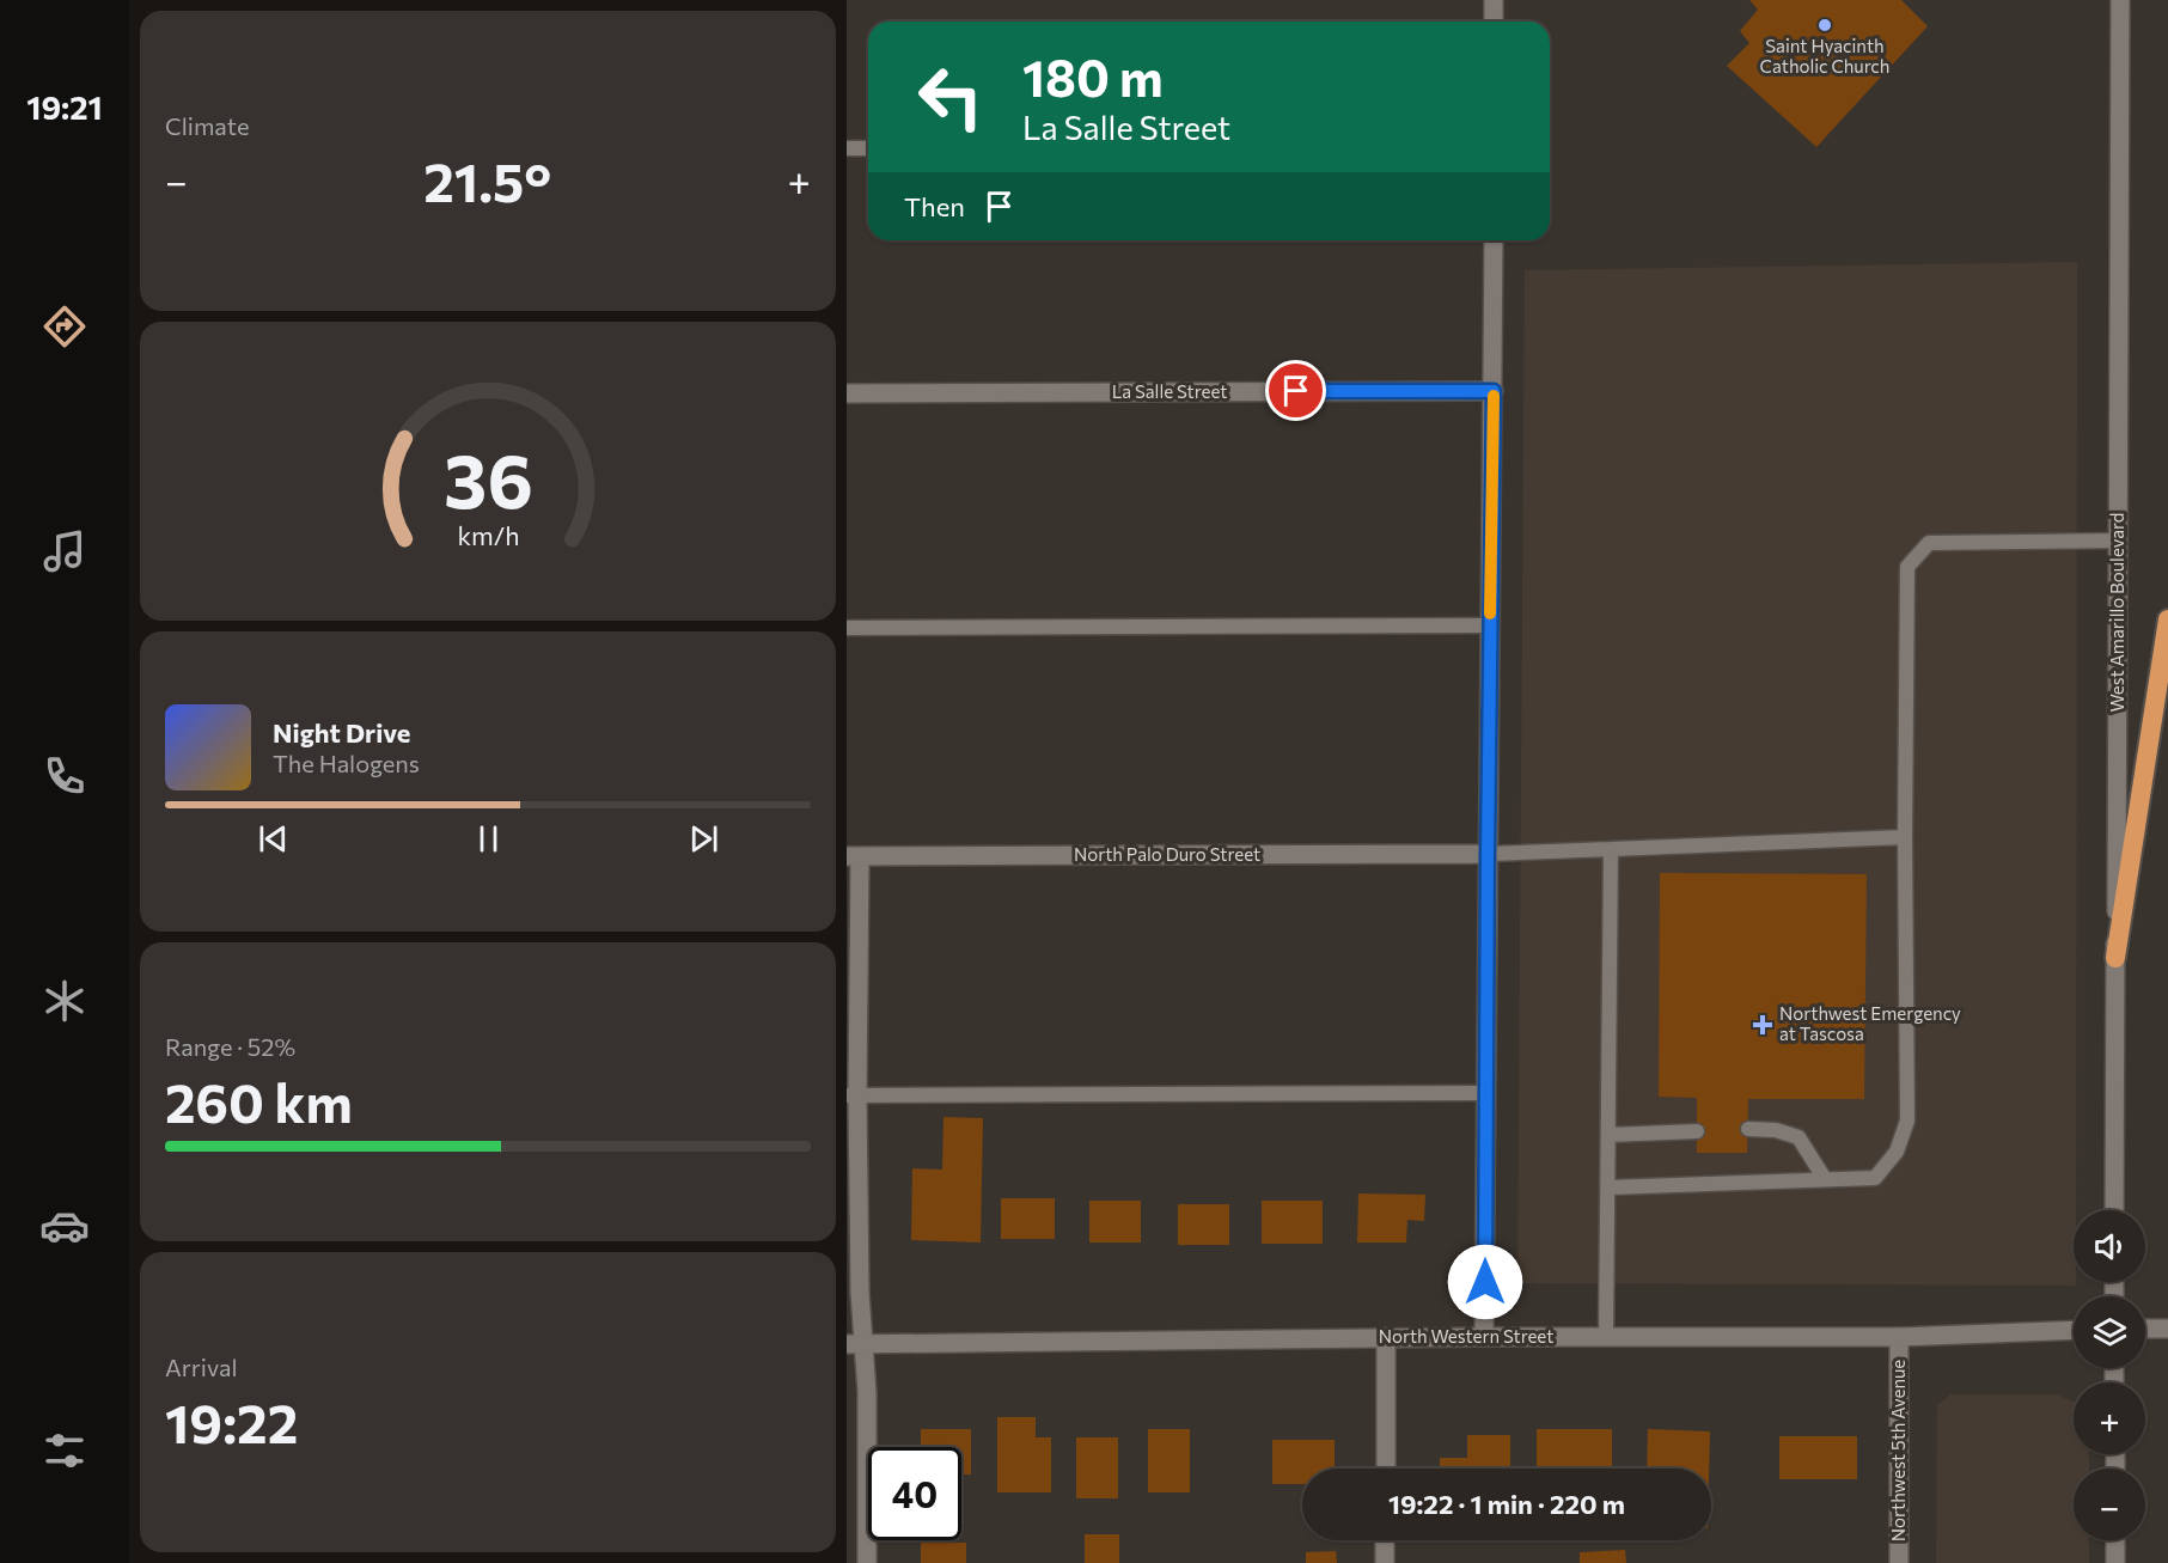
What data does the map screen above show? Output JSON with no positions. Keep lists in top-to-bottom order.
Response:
{
  "streets": {
    "street": [
      "La Salle Street",
      "West Amarillo Boulevard",
      "North Palo Duro Street",
      "North Western Street",
      "Northwest 5th Avenue"
    ]
  },
  "crossings": [
    ["North Western Street", "Northwest 5th Avenue"]
  ],
  "places": {
    "other": ["Saint Hyacinth Catholic Church"],
    "health": ["Northwest Emergency at Tascosa"]
  },
  "page": {
    "tabs": "19:21",
    "tile": [
      "Climate",
      ["Range · 52%", "260 km"],
      ["Arrival", "19:22"]
    ],
    "turn": ["180 m", "La Salle Street"],
    "heat": ["−", "21.5°", "+"],
    "then": "Then",
    "song": ["Night Drive", "The Halogens"],
    "map_buttons": ["+", "−"],
    "limit": "40",
    "trip": "19:22 · 1 min · 220 m",
    "gauge": ["36", "km/h"]
  }
}
